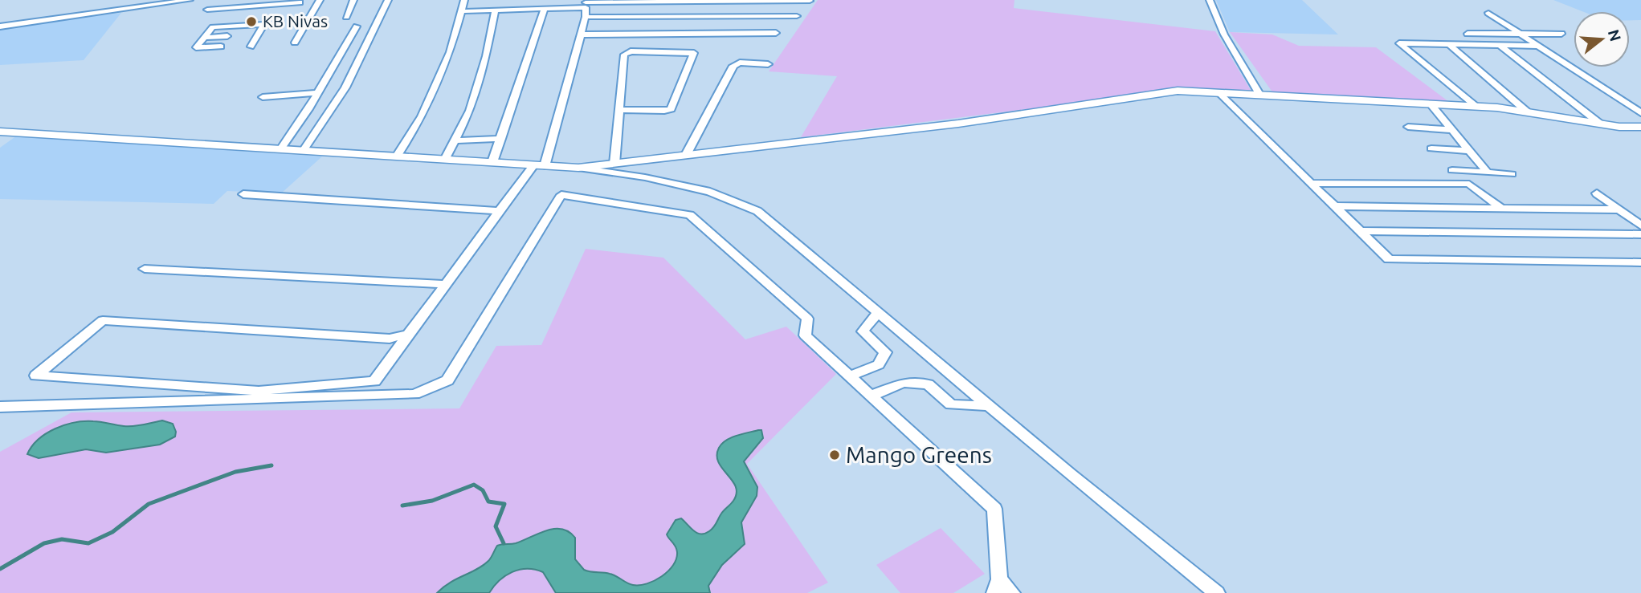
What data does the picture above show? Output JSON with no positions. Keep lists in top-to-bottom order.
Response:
{
  "places": ["KB Nivas", "Mango Greens"],
  "north": "right"
}
